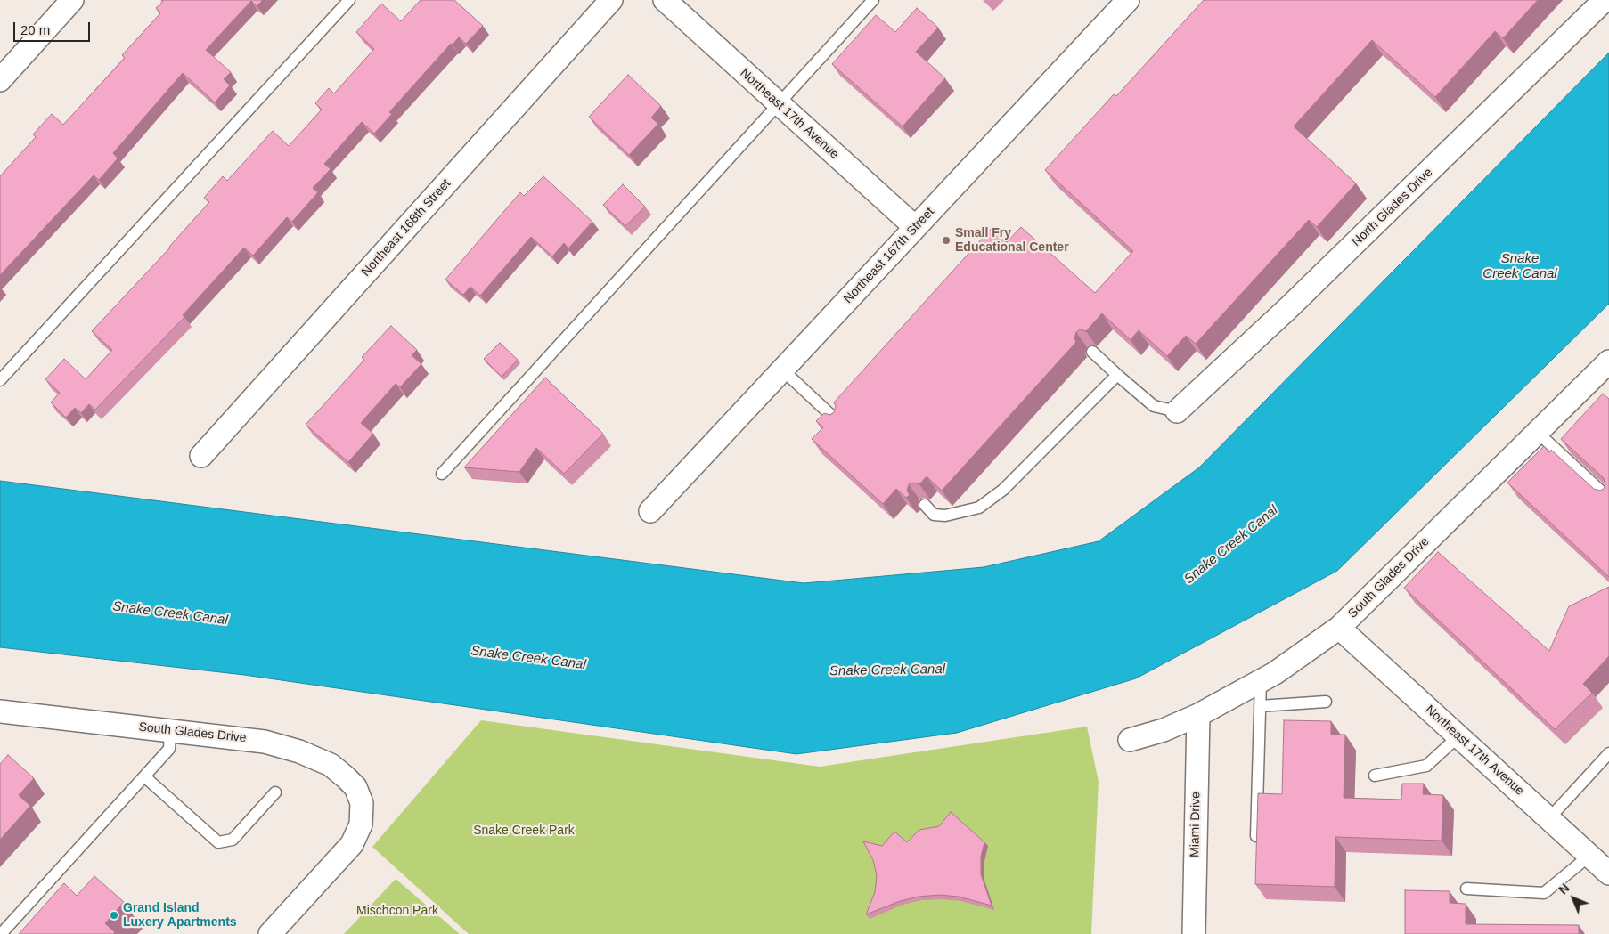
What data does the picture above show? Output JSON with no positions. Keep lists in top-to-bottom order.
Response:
{
  "streets": {
    "street": [
      "Northeast 17th Avenue",
      "North Glades Drive",
      "Northeast 168th Street",
      "Northeast 167th Street",
      "South Glades Drive",
      "Miami Drive"
    ]
  },
  "crossings": [
    ["Northeast 17th Avenue", "Northeast 167th Street"],
    ["Northeast 17th Avenue", "South Glades Drive"],
    ["South Glades Drive", "Miami Drive"]
  ],
  "water": ["Snake Creek Canal"],
  "parks": ["Snake Creek Park", "Mischcon Park"],
  "places": ["Small Fry Educational Center", "Grand Island Luxery Apartments"],
  "scale_bar": "20 m",
  "north": "top left"
}
